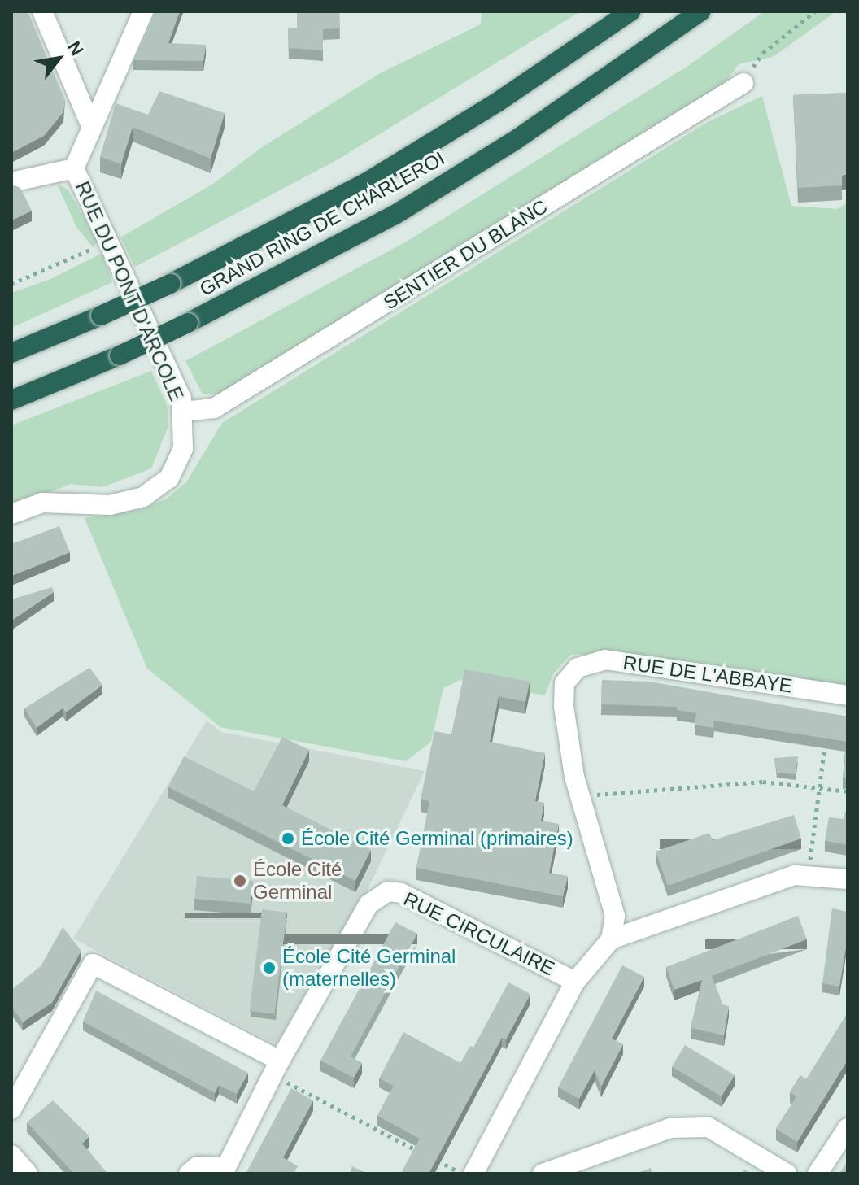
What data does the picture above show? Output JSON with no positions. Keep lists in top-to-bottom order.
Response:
{
  "streets": {
    "highway": ["GRAND RING DE CHARLEROI"],
    "street": [
      "SENTIER DU BLANC",
      "RUE DU PONT D'ARCOLE",
      "RUE DE L'ABBAYE",
      "RUE CIRCULAIRE"
    ]
  },
  "crossings": [
    ["SENTIER DU BLANC", "RUE DU PONT D'ARCOLE"]
  ],
  "places": ["École Cité Germinal (primaires)", "École Cité Germinal", "École Cité Germinal (maternelles)"],
  "north": "top right"
}
